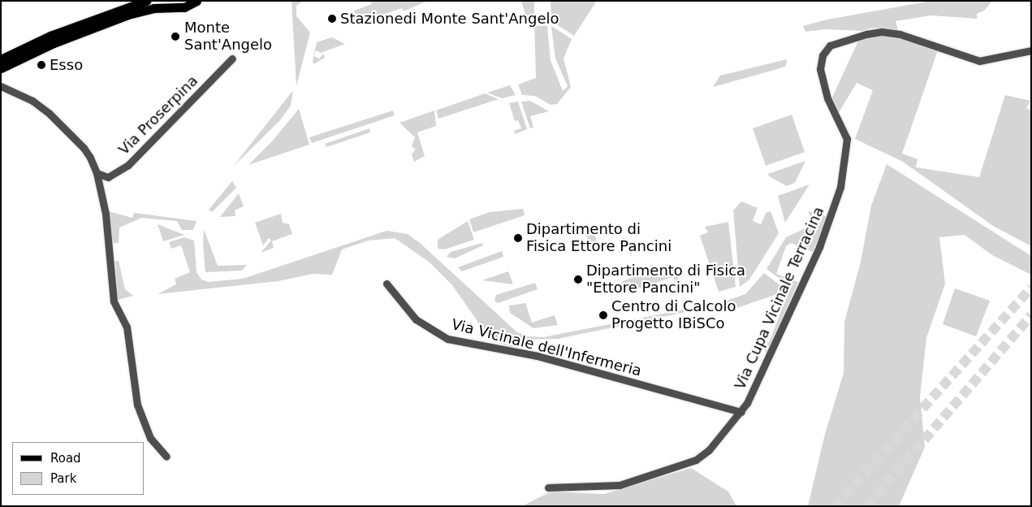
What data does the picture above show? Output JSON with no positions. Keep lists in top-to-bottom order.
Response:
{
  "streets": {
    "street": ["Via Proserpina", "Via Cupa Vicinale Terracina", "Via Vicinale dell'Infermeria"]
  },
  "crossings": [
    ["Via Cupa Vicinale Terracina", "Via Vicinale dell'Infermeria"]
  ],
  "places": [
    "Stazionedi Monte Sant'Angelo",
    "Monte Sant'Angelo",
    "Esso",
    "Dipartimento di Fisica Ettore Pancini",
    "Dipartimento di Fisica \"Ettore Pancini\"",
    "Centro di Calcolo Progetto IBiSCo"
  ],
  "legend": ["Road", "Park"]
}
